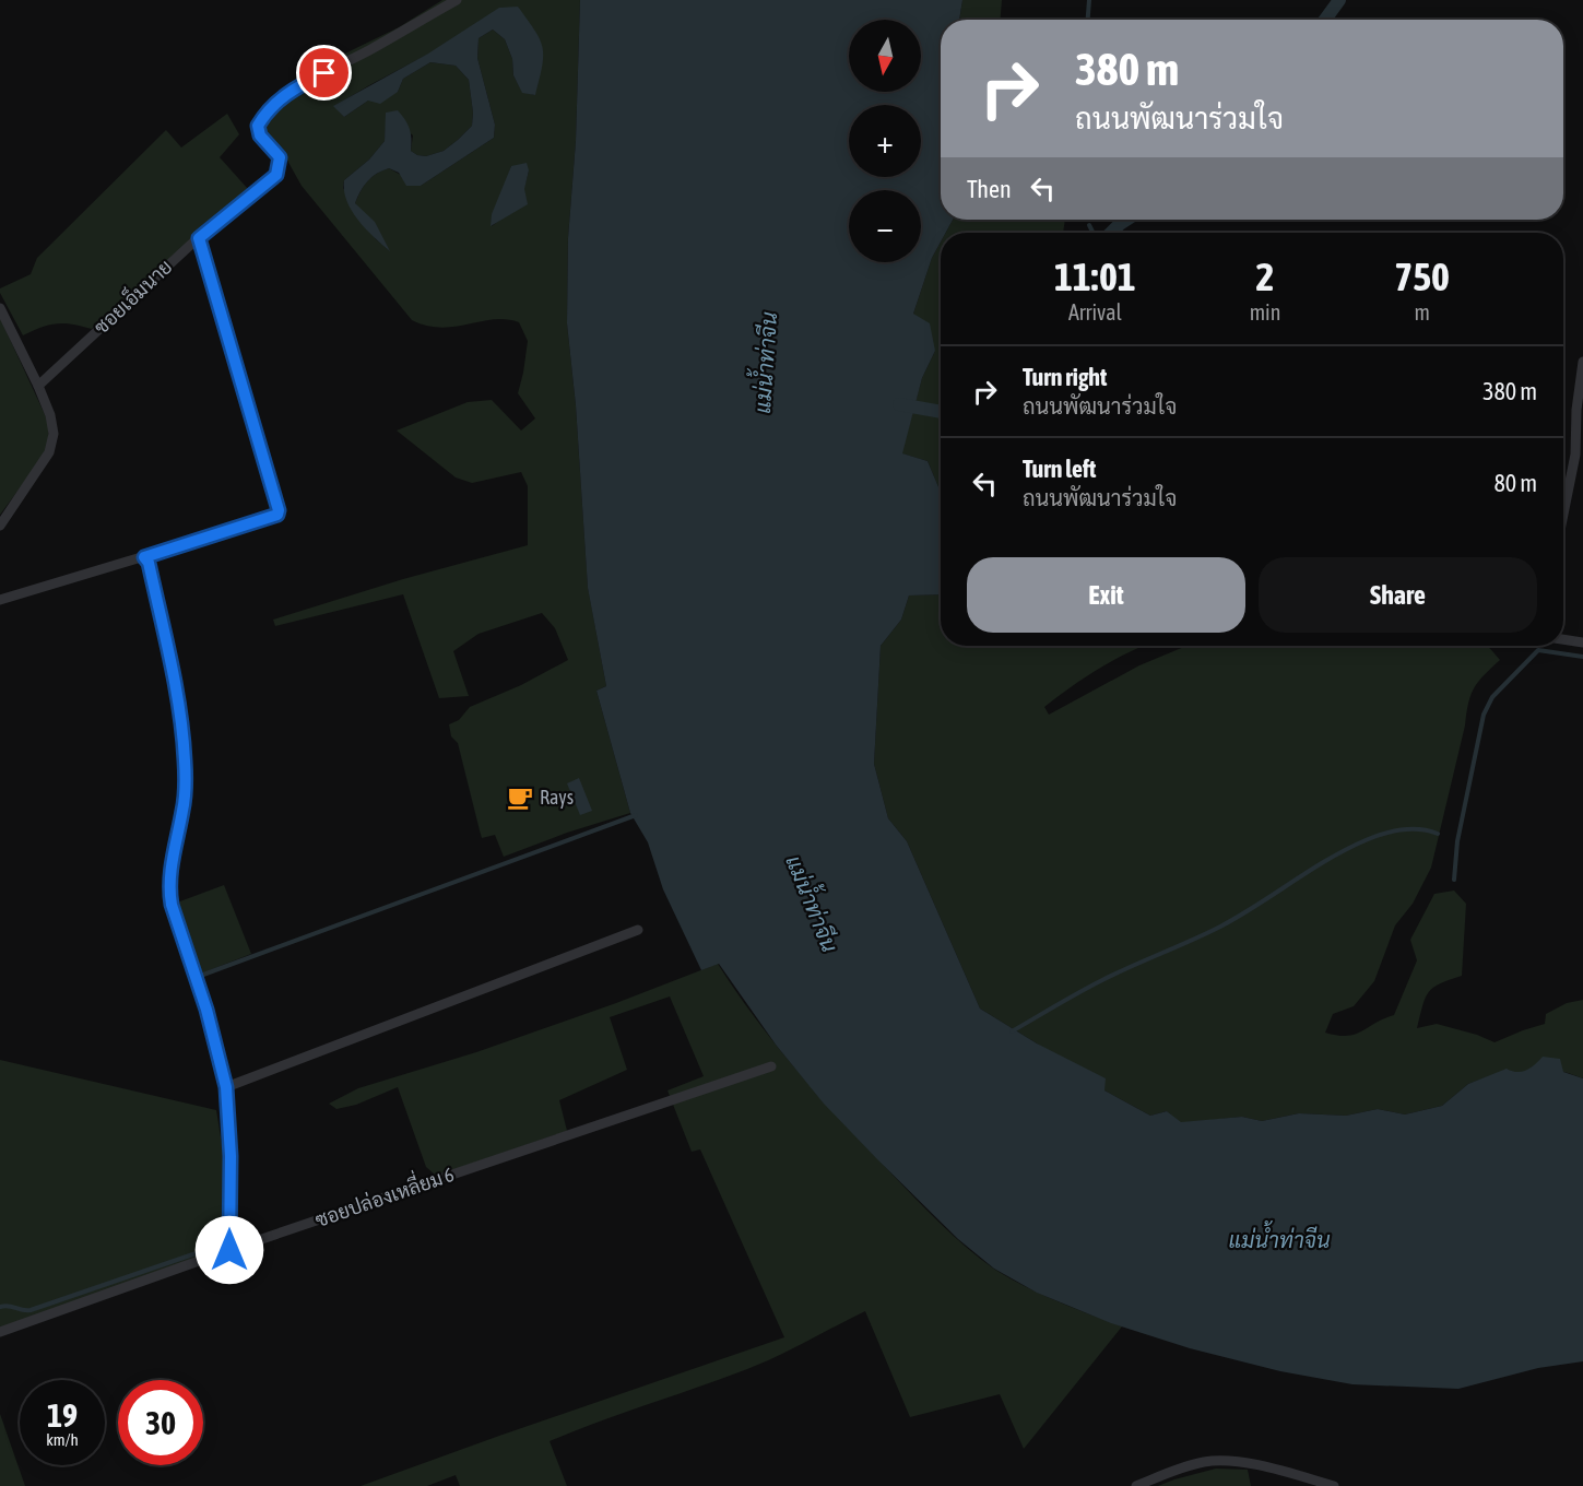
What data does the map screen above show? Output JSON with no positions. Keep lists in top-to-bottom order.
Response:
{
  "streets": {
    "street": ["ซอยเอ็มนาย", "ซอยปล่องเหลี่ยม 6"]
  },
  "water": ["แม่น้ำท่าจีน"],
  "places": {
    "cafe": ["Rays"]
  },
  "north": "bottom",
  "page": {
    "map_buttons": ["+", "−"],
    "turn": ["380 m", "ถนนพัฒนาร่วมใจ"],
    "then": "Then",
    "eta": [
      "11:01",
      "Arrival",
      "2",
      "min",
      "750",
      "m"
    ],
    "list": [
      {
        "name": "Turn right",
        "note": "ถนนพัฒนาร่วมใจ",
        "value": "380 m"
      },
      {
        "name": "Turn left",
        "note": "ถนนพัฒนาร่วมใจ",
        "value": "80 m"
      }
    ],
    "buttons": ["Exit", "Share"],
    "speed": "19 km/h",
    "limit": "30"
  }
}
